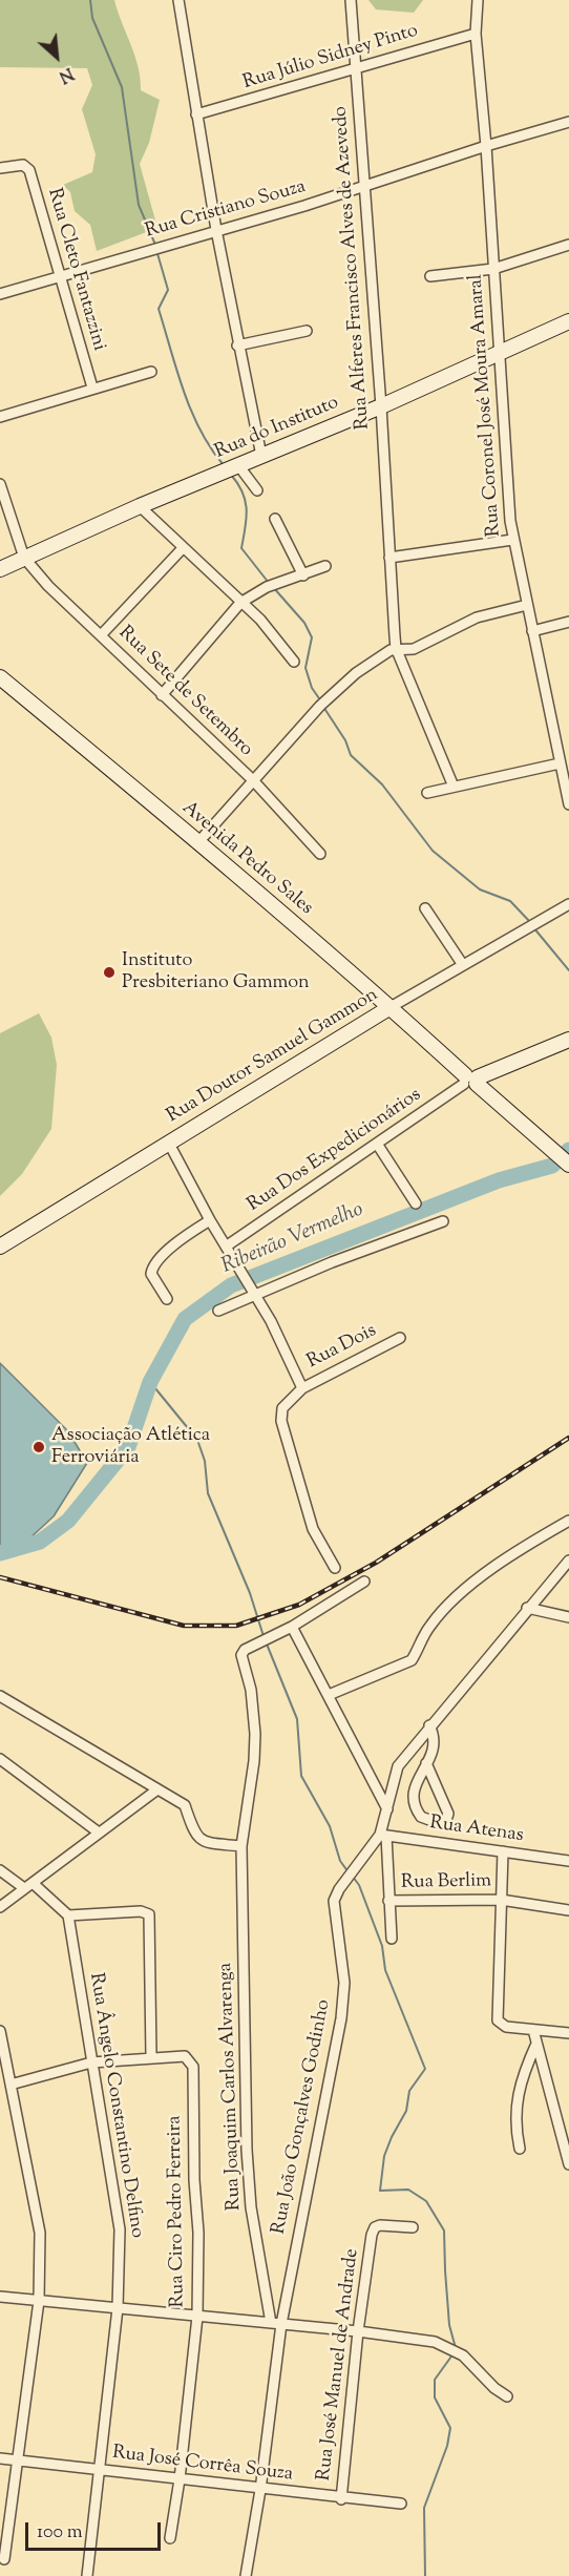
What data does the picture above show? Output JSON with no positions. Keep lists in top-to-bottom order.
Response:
{
  "streets": {
    "main road": ["Rua do Instituto", "Avenida Pedro Sales", "Rua Doutor Samuel Gammon"],
    "street": [
      "Rua Júlio Sidney Pinto",
      "Rua Cristiano Souza",
      "Rua Alferes Francisco Alves de Azevedo",
      "Rua Cleto Fantazzini",
      "Rua Coronel José Moura Amaral",
      "Rua Sete de Setembro",
      "Rua Dos Expedicionários",
      "Rua Dois",
      "Rua Atenas",
      "Rua Berlim",
      "Rua Joaquim Carlos Alvarenga",
      "Rua Ângelo Constantino Delfino",
      "Rua João Gonçalves Godinho",
      "Rua Ciro Pedro Ferreira",
      "Rua José Manuel de Andrade",
      "Rua José Corrêa Souza"
    ]
  },
  "crossings": [
    ["Rua Júlio Sidney Pinto", "Rua Alferes Francisco Alves de Azevedo"],
    ["Rua Júlio Sidney Pinto", "Rua Coronel José Moura Amaral"],
    ["Rua Cristiano Souza", "Rua Alferes Francisco Alves de Azevedo"],
    ["Rua Cristiano Souza", "Rua Cleto Fantazzini"],
    ["Rua Cristiano Souza", "Rua Coronel José Moura Amaral"],
    ["Rua Alferes Francisco Alves de Azevedo", "Rua do Instituto"],
    ["Rua Coronel José Moura Amaral", "Rua do Instituto"],
    ["Rua do Instituto", "Rua Sete de Setembro"],
    ["Avenida Pedro Sales", "Rua Doutor Samuel Gammon"],
    ["Avenida Pedro Sales", "Rua Dos Expedicionários"],
    ["Rua Atenas", "Rua Berlim"],
    ["Rua Atenas", "Rua João Gonçalves Godinho"],
    ["Rua Berlim", "Rua João Gonçalves Godinho"],
    ["Rua Joaquim Carlos Alvarenga", "Rua João Gonçalves Godinho"],
    ["Rua Ângelo Constantino Delfino", "Rua Ciro Pedro Ferreira"],
    ["Rua Ângelo Constantino Delfino", "Rua José Corrêa Souza"],
    ["Rua João Gonçalves Godinho", "Rua José Corrêa Souza"],
    ["Rua Ciro Pedro Ferreira", "Rua José Corrêa Souza"],
    ["Rua José Manuel de Andrade", "Rua José Corrêa Souza"]
  ],
  "water": ["Ribeirão Vermelho"],
  "places": ["Instituto Presbiteriano Gammon", "Associação Atlética Ferroviária"],
  "scale_bar": "100 m",
  "north": "bottom right"
}
